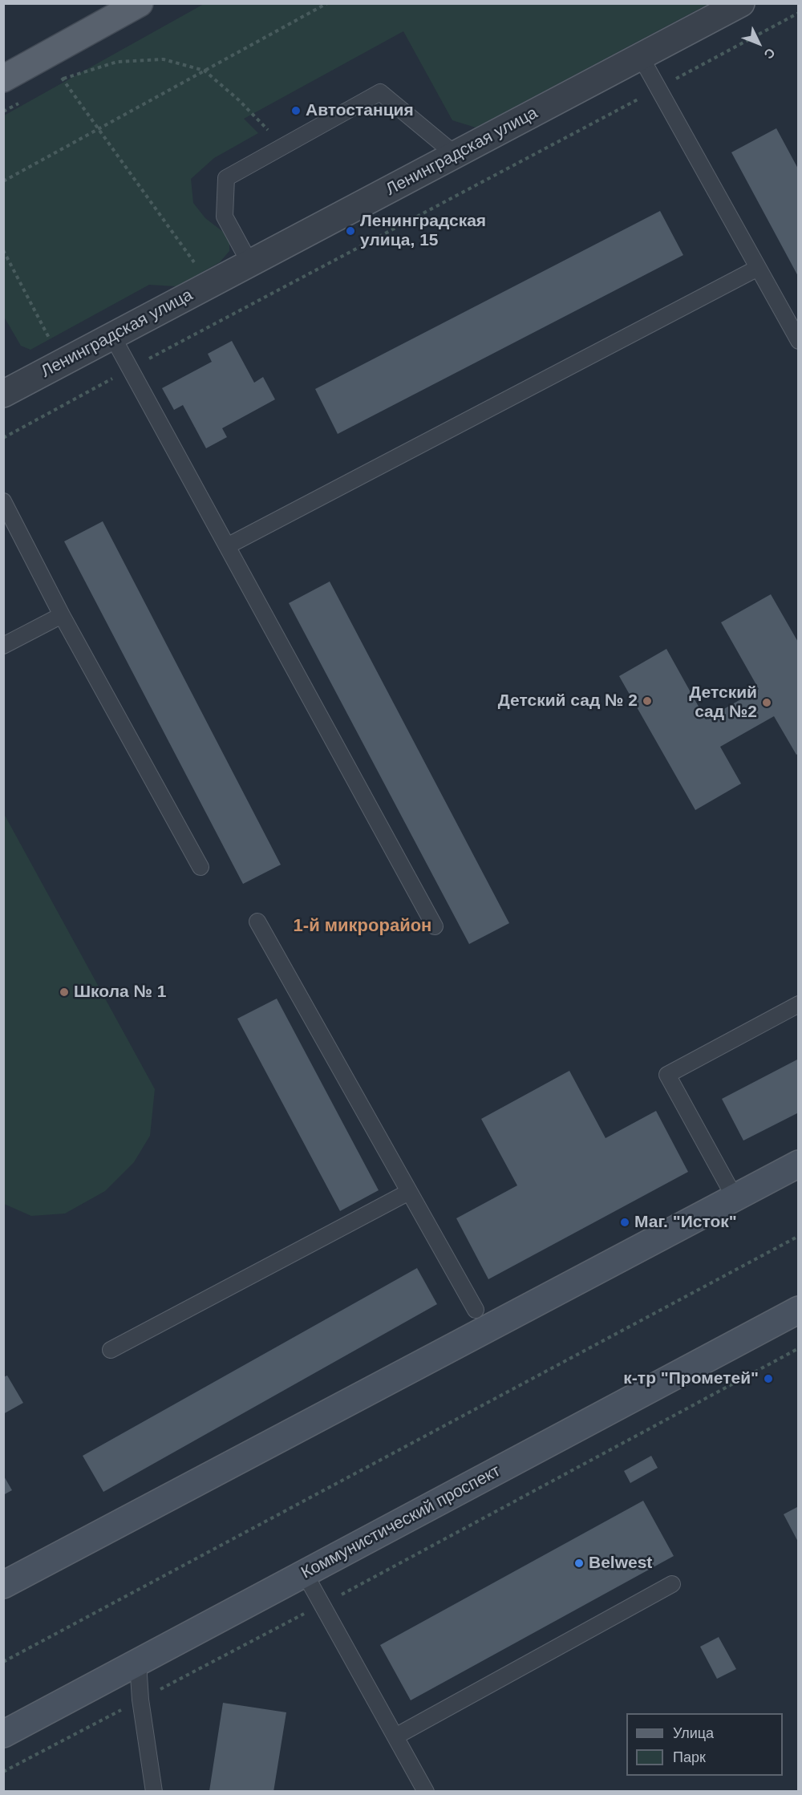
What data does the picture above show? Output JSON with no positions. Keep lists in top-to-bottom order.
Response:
{
  "streets": {
    "main road": ["Коммунистический проспект"],
    "street": ["Ленинградская улица"]
  },
  "districts": ["1-й микрорайон"],
  "places": [
    "Автостанция",
    "Ленинградская улица, 15",
    "Детский сад № 2",
    "Детский сад №2",
    "Школа № 1",
    "Маг. \"Исток\"",
    "к-тр \"Прометей\"",
    "Belwest"
  ],
  "legend": ["Улица", "Парк"],
  "north": "bottom right"
}
